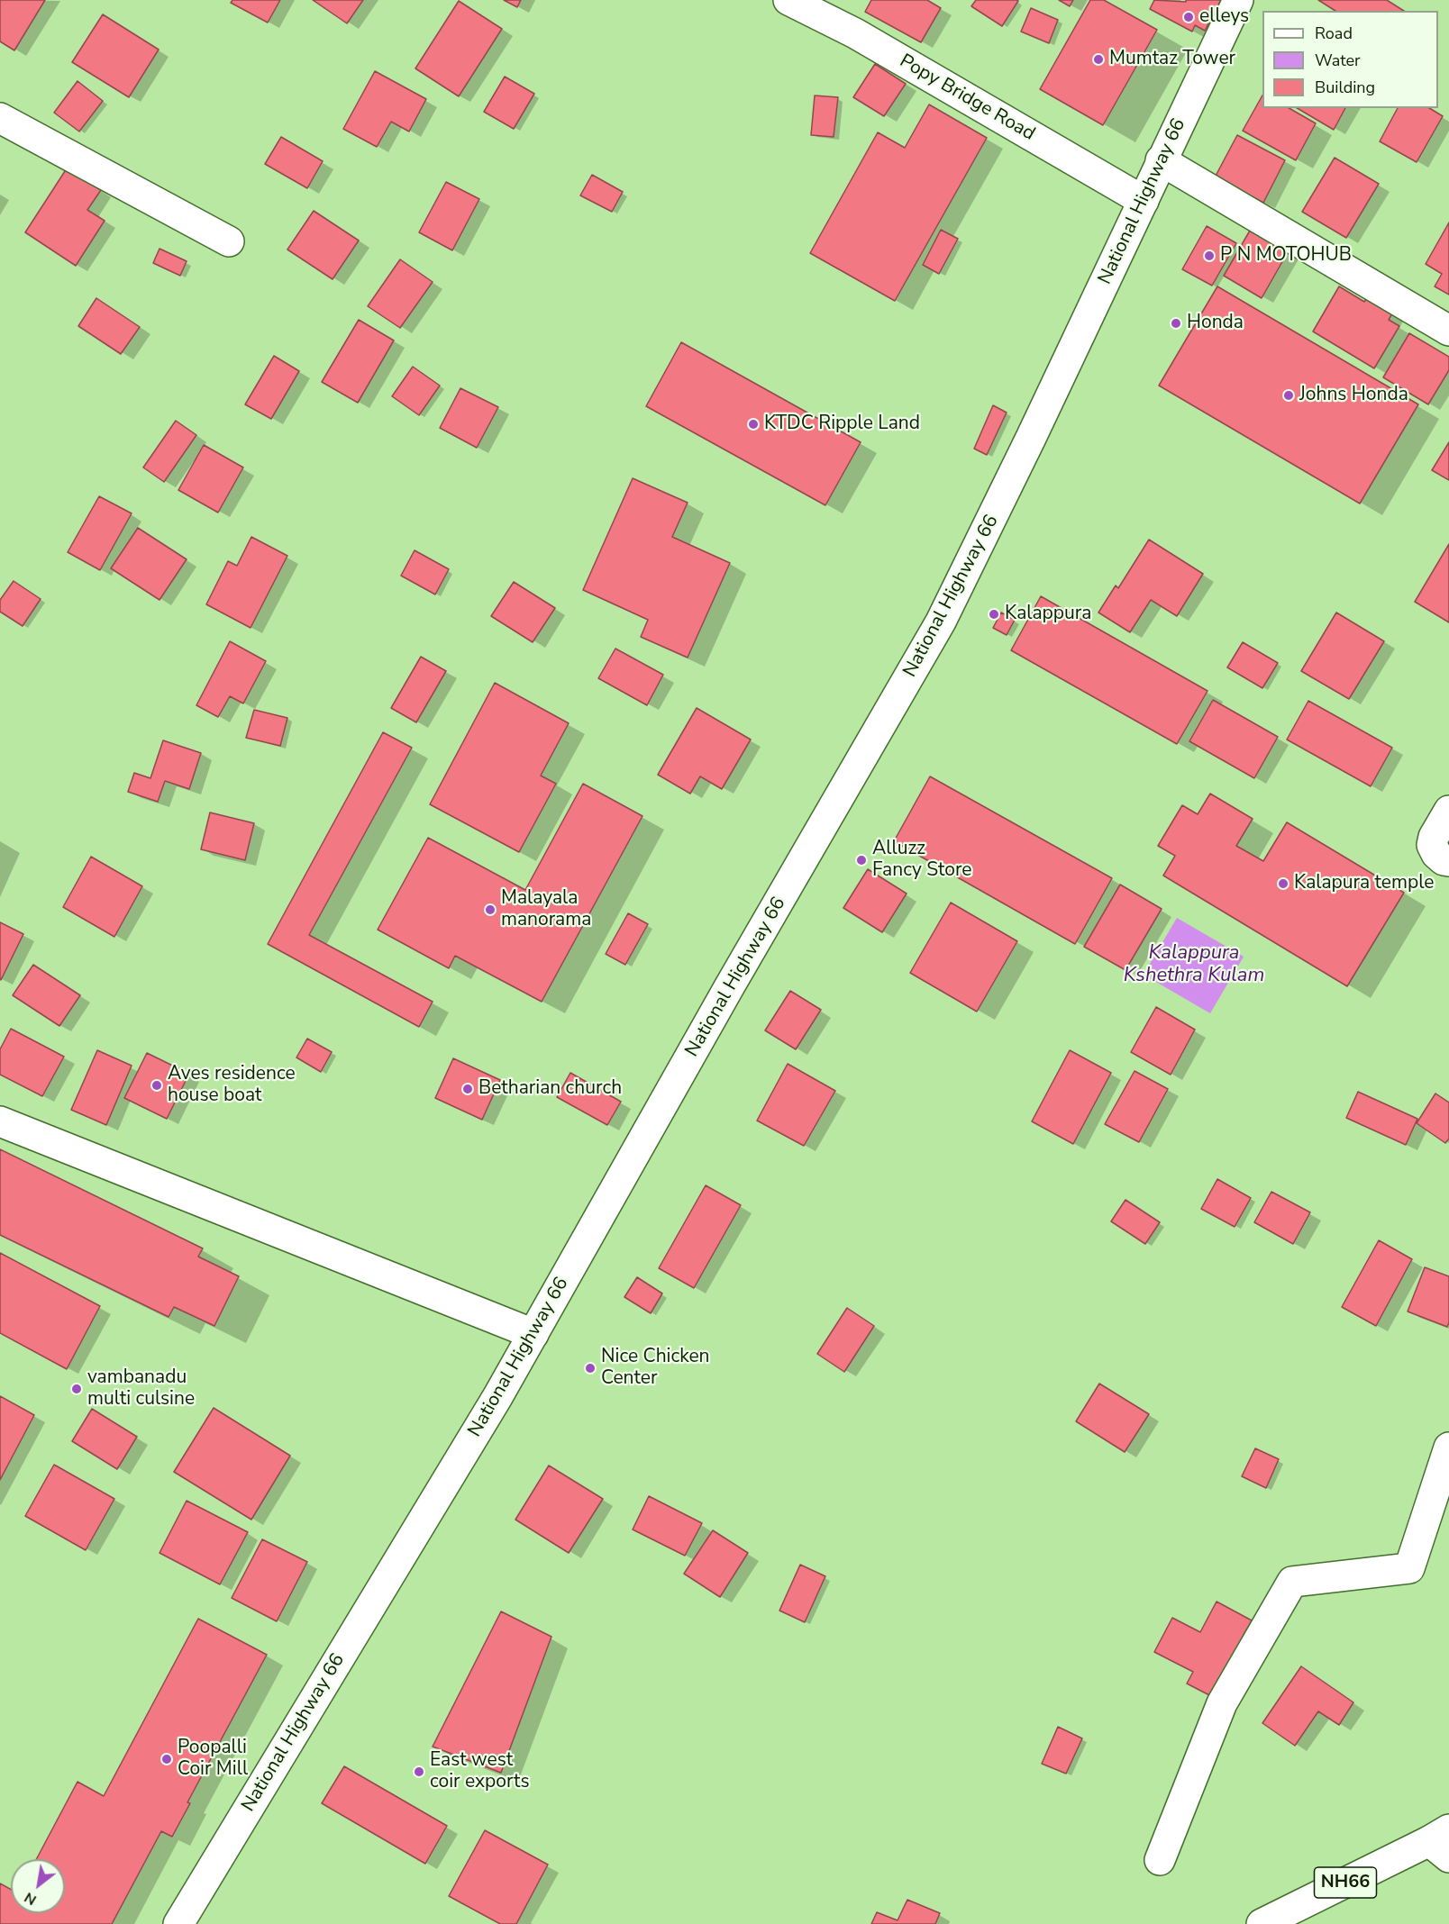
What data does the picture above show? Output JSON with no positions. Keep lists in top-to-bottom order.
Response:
{
  "streets": {
    "main road": ["Popy Bridge Road", "National Highway 66", "NH66"]
  },
  "crossings": [
    ["Popy Bridge Road", "National Highway 66"]
  ],
  "water": ["Kalappura Kshethra Kulam"],
  "places": [
    "elleys",
    "Mumtaz Tower",
    "P N MOTOHUB",
    "Honda",
    "Johns Honda",
    "KTDC Ripple Land",
    "Kalappura",
    "Alluzz Fancy Store",
    "Kalapura temple",
    "Malayala manorama",
    "Aves residence house boat",
    "Betharian church",
    "Nice Chicken Center",
    "vambanadu multi culsine",
    "Poopalli Coir Mill",
    "East west coir exports"
  ],
  "legend": ["Road", "Water", "Building"],
  "north": "bottom left"
}
